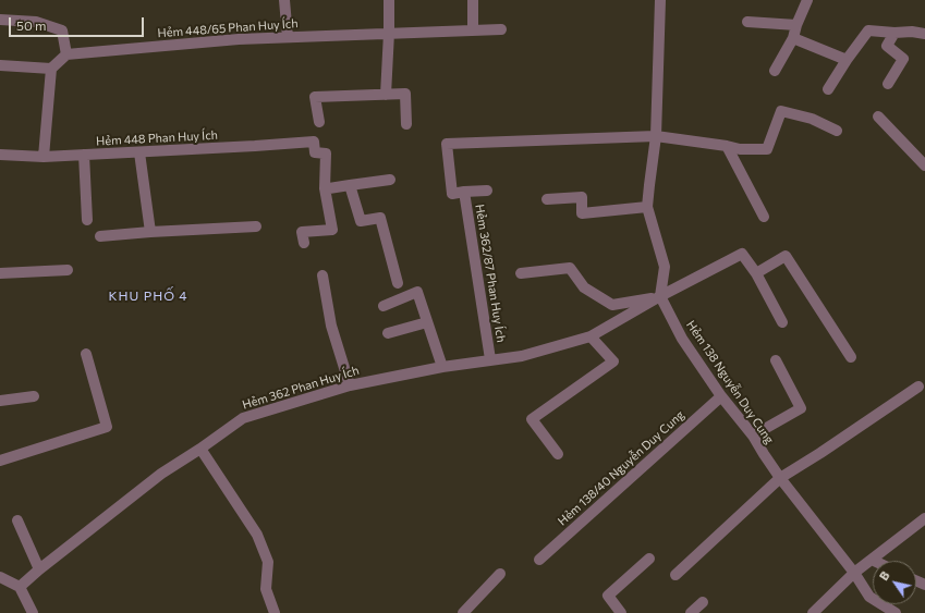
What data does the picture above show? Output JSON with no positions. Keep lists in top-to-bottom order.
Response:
{
  "streets": {
    "street": [
      "Hẻm 448/65 Phan Huy Ích",
      "Hẻm 448 Phan Huy Ích",
      "Hẻm 362/87 Phan Huy Ích",
      "Hẻm 138 Nguyễn Duy Cung",
      "Hẻm 362 Phan Huy Ích",
      "Hẻm 138/40 Nguyễn Duy Cung"
    ]
  },
  "crossings": [
    ["Hẻm 362/87 Phan Huy Ích", "Hẻm 362 Phan Huy Ích"],
    ["Hẻm 138 Nguyễn Duy Cung", "Hẻm 362 Phan Huy Ích"],
    ["Hẻm 138 Nguyễn Duy Cung", "Hẻm 138/40 Nguyễn Duy Cung"]
  ],
  "districts": ["KHU PHỐ 4"],
  "scale_bar": "50 m",
  "north": "top left"
}
